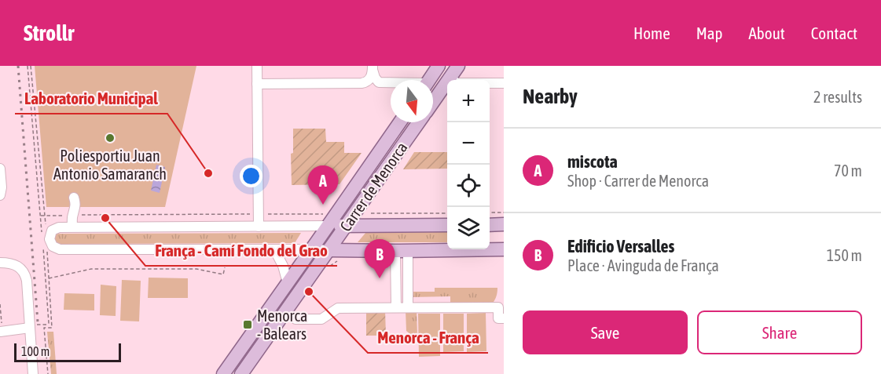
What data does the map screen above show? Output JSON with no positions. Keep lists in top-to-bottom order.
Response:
{
  "streets": {
    "main road": ["Carrer de Menorca"]
  },
  "places": {
    "other": [
      "Poliesportiu Juan Antonio Samaranch",
      "Laboratorio Municipal",
      "França - Camí Fondo del Grao",
      "Menorca - França"
    ],
    "transit": ["Menorca - Balears"]
  },
  "scale_bar": "100 m",
  "north": "bottom",
  "page": {
    "header": "Strollr",
    "nav": [
      "Home",
      "Map",
      "About",
      "Contact"
    ],
    "heading": ["Nearby", "2 results"],
    "map_buttons": ["+", "−"],
    "list": [
      {
        "mark": "A",
        "name": "miscota",
        "note": "Shop · Carrer de Menorca",
        "value": "70 m"
      },
      {
        "mark": "B",
        "name": "Edificio Versalles",
        "note": "Place · Avinguda de França",
        "value": "150 m"
      }
    ],
    "pins": ["A", "B"],
    "buttons": ["Save", "Share"],
    "scale": "100 m"
  }
}
